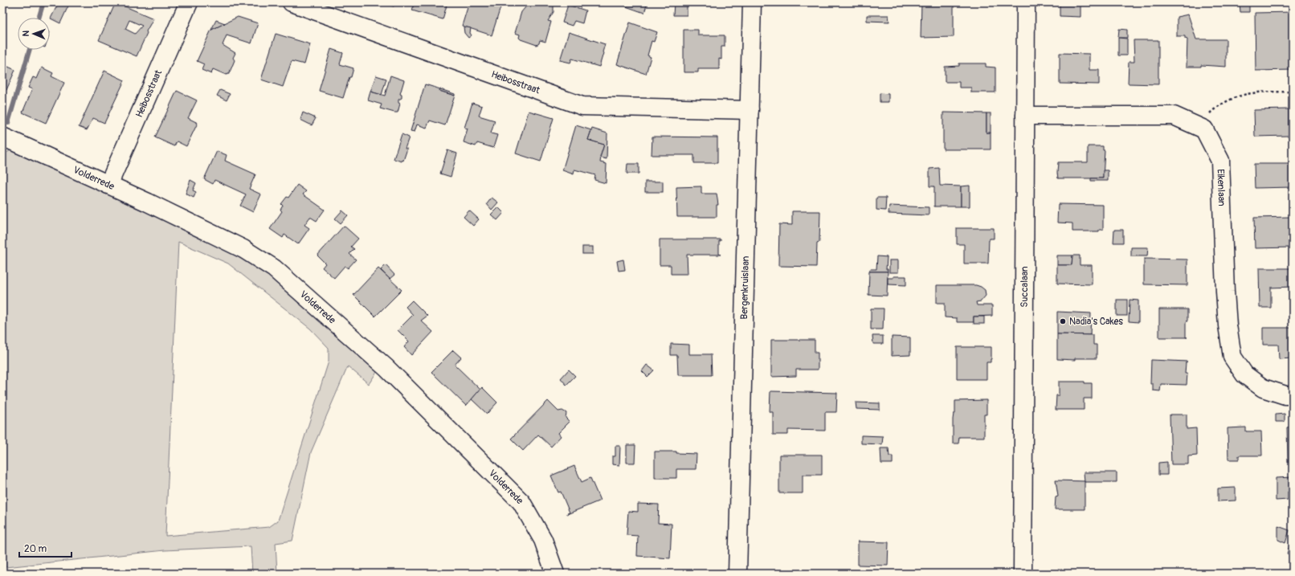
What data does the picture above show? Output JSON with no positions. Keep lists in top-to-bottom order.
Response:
{
  "streets": {
    "street": [
      "Heibosstraat",
      "Volderrede",
      "Eikenlaan",
      "Succalaan",
      "Bergenkruislaan"
    ]
  },
  "crossings": [
    ["Heibosstraat", "Volderrede"],
    ["Heibosstraat", "Bergenkruislaan"],
    ["Eikenlaan", "Succalaan"]
  ],
  "places": ["Nadia's Cakes"],
  "scale_bar": "20 m",
  "north": "left"
}
